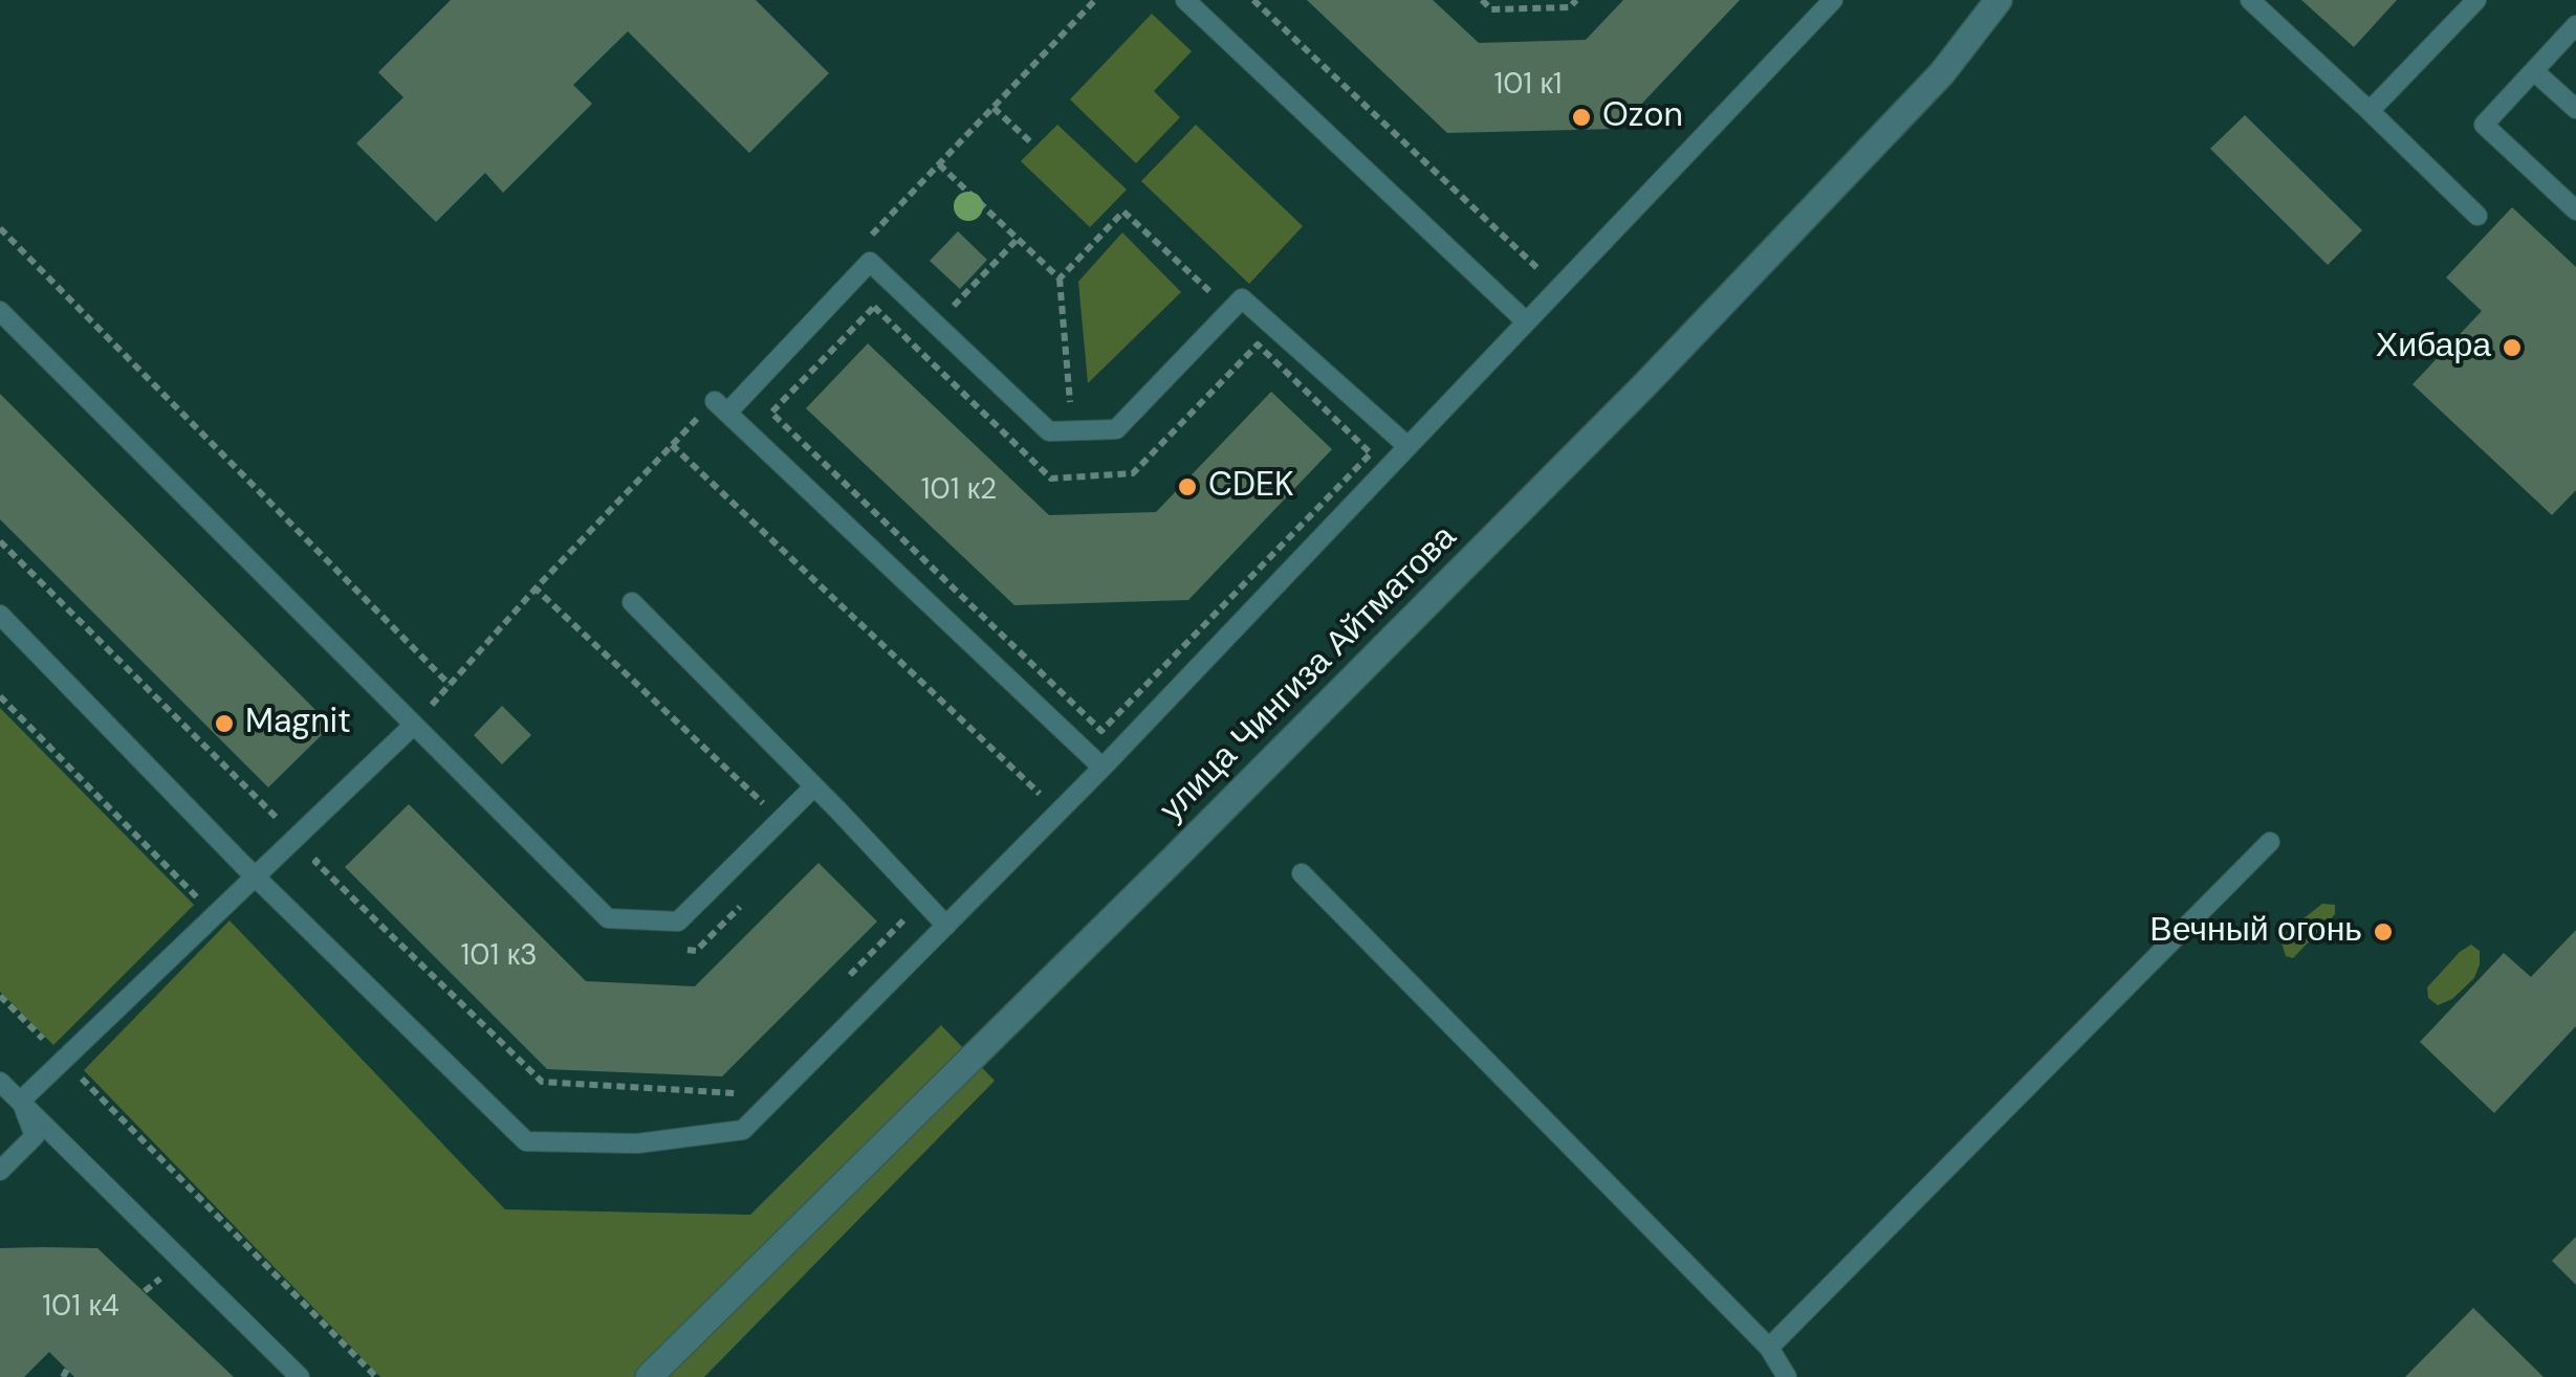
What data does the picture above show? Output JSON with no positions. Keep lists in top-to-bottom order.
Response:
{
  "streets": {
    "street": ["улица Чингиза Айтматова"]
  },
  "places": [
    "Ozon",
    "Хибара",
    "CDEK",
    "Magnit",
    "Вечный огонь"
  ],
  "house_numbers": [
    "101 к1",
    "101 к2",
    "101 к3",
    "101 к4"
  ]
}
